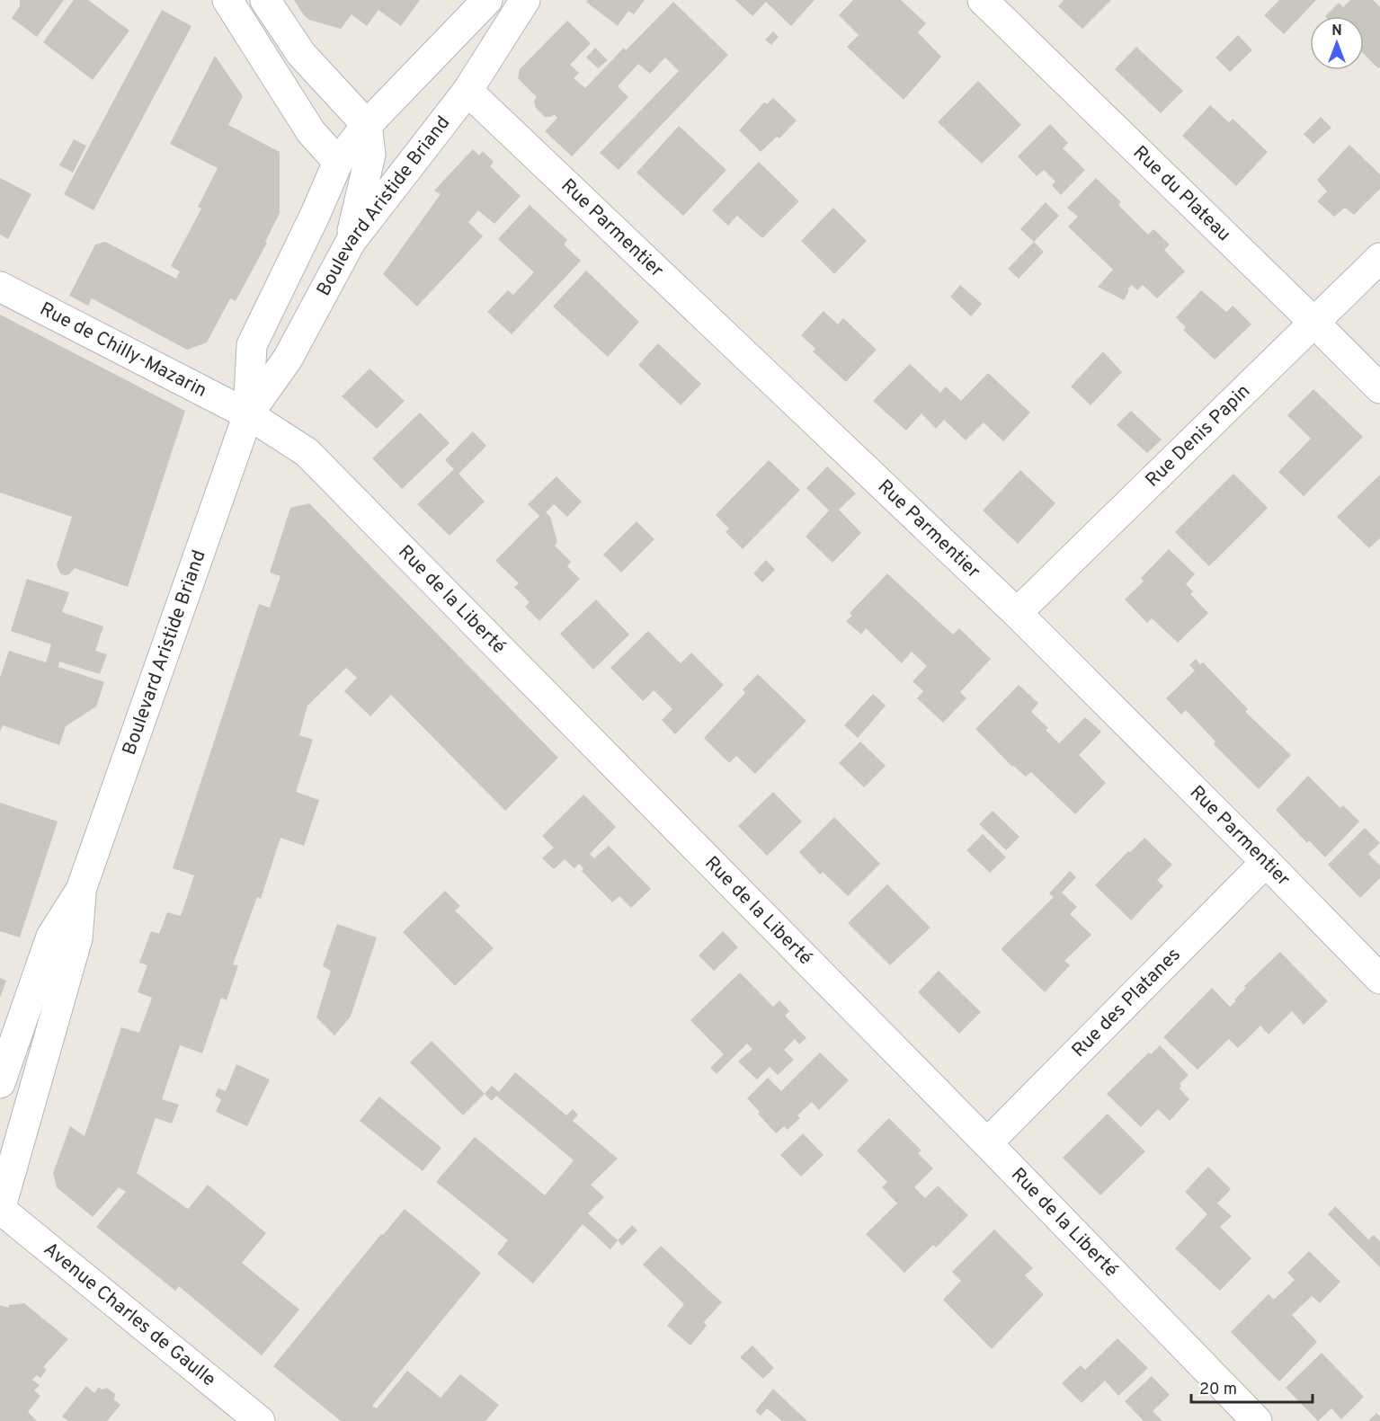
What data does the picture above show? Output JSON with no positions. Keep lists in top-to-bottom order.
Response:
{
  "streets": {
    "street": [
      "Rue du Plateau",
      "Boulevard Aristide Briand",
      "Rue Parmentier",
      "Rue de Chilly-Mazarin",
      "Rue Denis Papin",
      "Rue de la Liberté",
      "Rue des Platanes",
      "Avenue Charles de Gaulle"
    ]
  },
  "crossings": [
    ["Rue du Plateau", "Rue Denis Papin"],
    ["Boulevard Aristide Briand", "Rue Parmentier"],
    ["Boulevard Aristide Briand", "Rue de Chilly-Mazarin"],
    ["Boulevard Aristide Briand", "Rue de la Liberté"],
    ["Boulevard Aristide Briand", "Avenue Charles de Gaulle"],
    ["Rue Parmentier", "Rue Denis Papin"],
    ["Rue Parmentier", "Rue des Platanes"],
    ["Rue de Chilly-Mazarin", "Rue de la Liberté"],
    ["Rue de la Liberté", "Rue des Platanes"]
  ],
  "scale_bar": "20 m",
  "north": "top"
}
